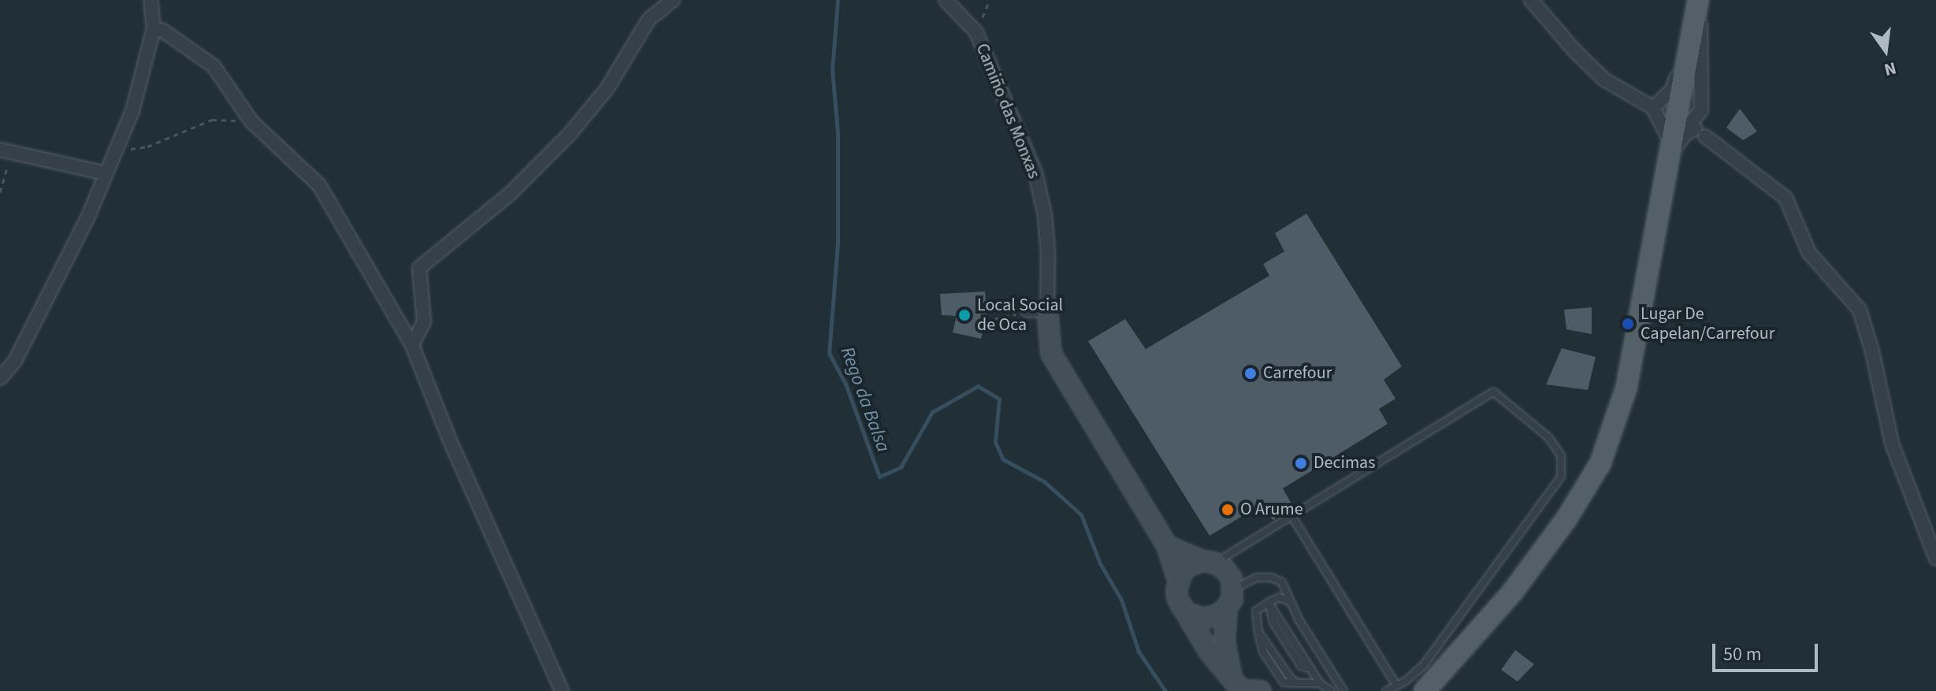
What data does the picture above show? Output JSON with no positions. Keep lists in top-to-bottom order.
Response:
{
  "streets": {
    "street": ["Camiño das Monxas"]
  },
  "water": ["Rego da Balsa"],
  "places": [
    "Local Social de Oca",
    "Lugar De Capelan/Carrefour",
    "Carrefour",
    "Decimas",
    "O Arume"
  ],
  "scale_bar": "50 m",
  "north": "bottom"
}
